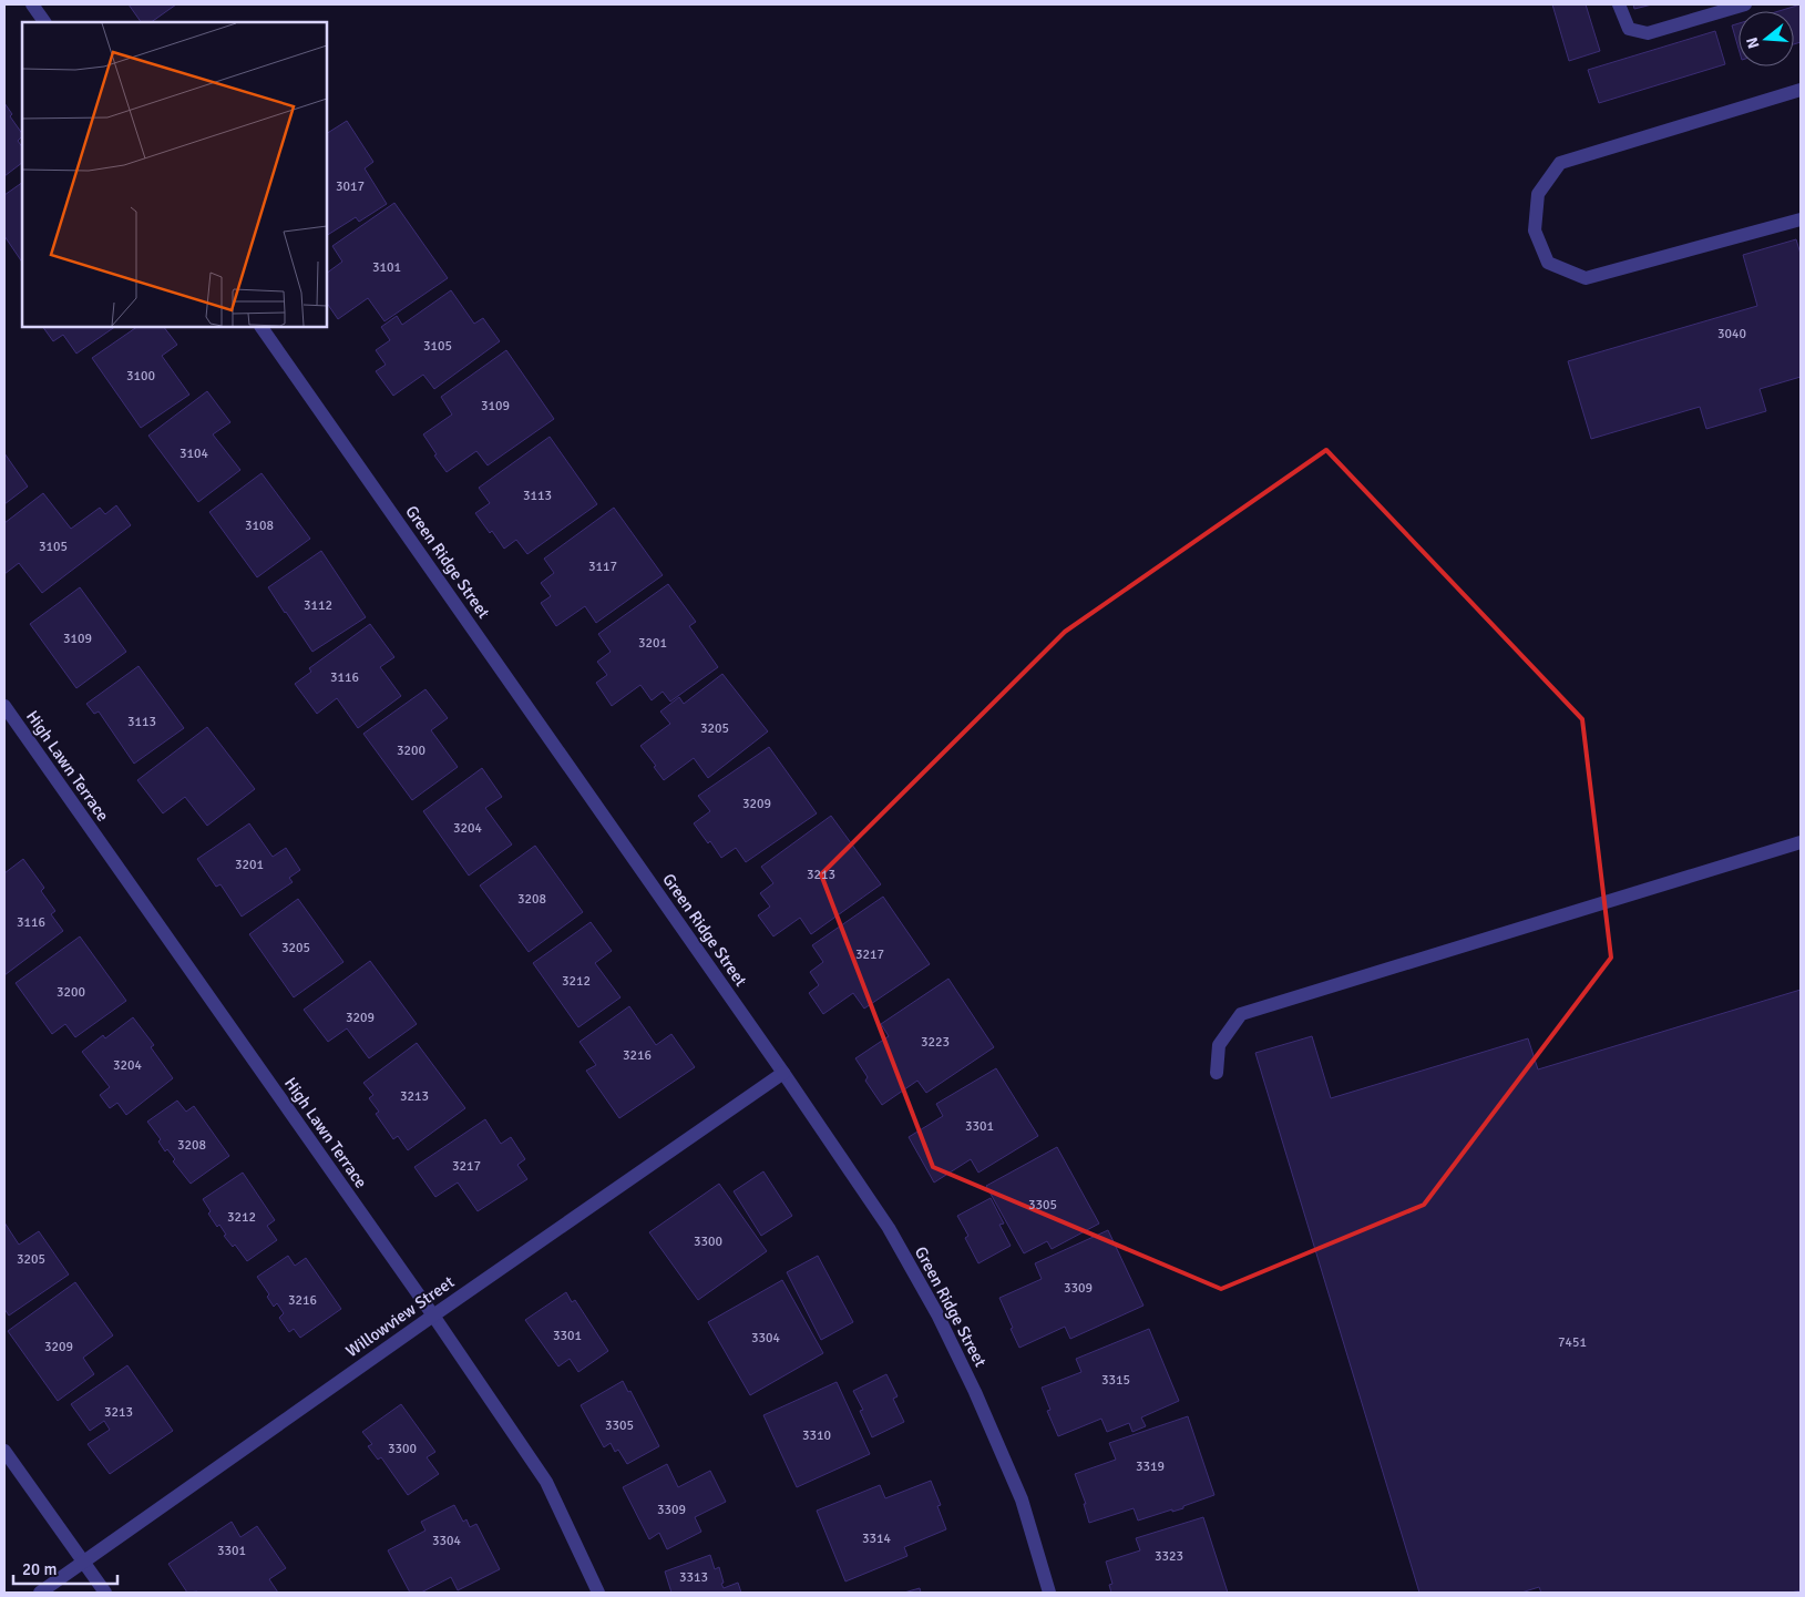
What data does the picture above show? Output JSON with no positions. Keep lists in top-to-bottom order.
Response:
{
  "streets": {
    "street": ["Green Ridge Street", "High Lawn Terrace", "Willowview Street"]
  },
  "crossings": [
    ["Green Ridge Street", "Willowview Street"],
    ["High Lawn Terrace", "Willowview Street"]
  ],
  "house_numbers": [
    "3017",
    "3101",
    "3040",
    "3105",
    "3100",
    "3109",
    "3104",
    "3113",
    "3108",
    "3105",
    "3117",
    "3112",
    "3109",
    "3201",
    "3116",
    "3113",
    "3205",
    "3200",
    "3209",
    "3204",
    "3201",
    "3213",
    "3208",
    "3116",
    "3205",
    "3217",
    "3212",
    "3200",
    "3209",
    "3223",
    "3216",
    "3204",
    "3213",
    "3301",
    "3208",
    "3217",
    "3305",
    "3212",
    "3300",
    "3205",
    "3309",
    "3216",
    "3301",
    "3304",
    "7451",
    "3209",
    "3315",
    "3213",
    "3305",
    "3310",
    "3300",
    "3319",
    "3309",
    "3314",
    "3304",
    "3301",
    "3323",
    "3313"
  ],
  "scale_bar": "20 m",
  "north": "left"
}
